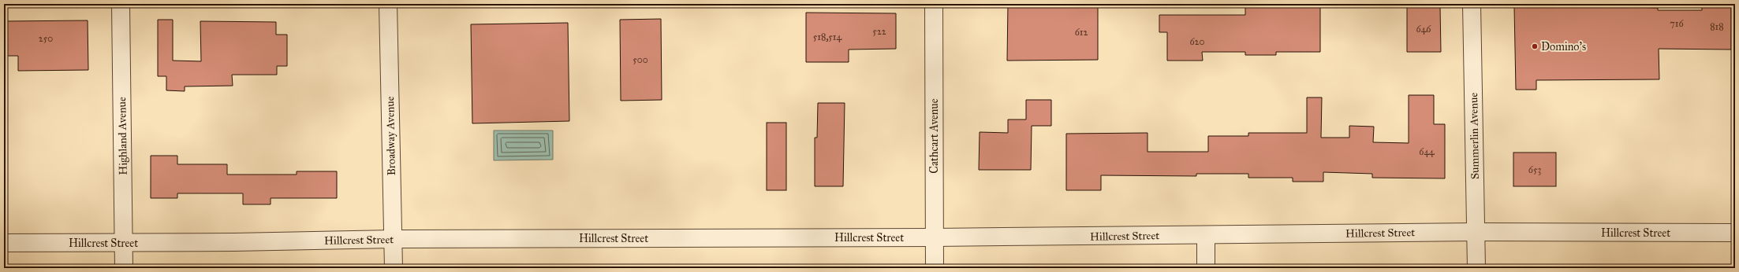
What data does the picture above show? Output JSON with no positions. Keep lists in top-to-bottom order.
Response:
{
  "streets": {
    "street": [
      "Highland Avenue",
      "Broadway Avenue",
      "Cathcart Avenue",
      "Summerlin Avenue",
      "Hillcrest Street"
    ]
  },
  "crossings": [
    ["Highland Avenue", "Hillcrest Street"],
    ["Broadway Avenue", "Hillcrest Street"],
    ["Cathcart Avenue", "Hillcrest Street"],
    ["Summerlin Avenue", "Hillcrest Street"]
  ],
  "places": ["Domino's"],
  "house_numbers": [
    "716",
    "818",
    "646",
    "522",
    "612",
    "518,514",
    "250",
    "620",
    "500",
    "644",
    "653"
  ]
}
